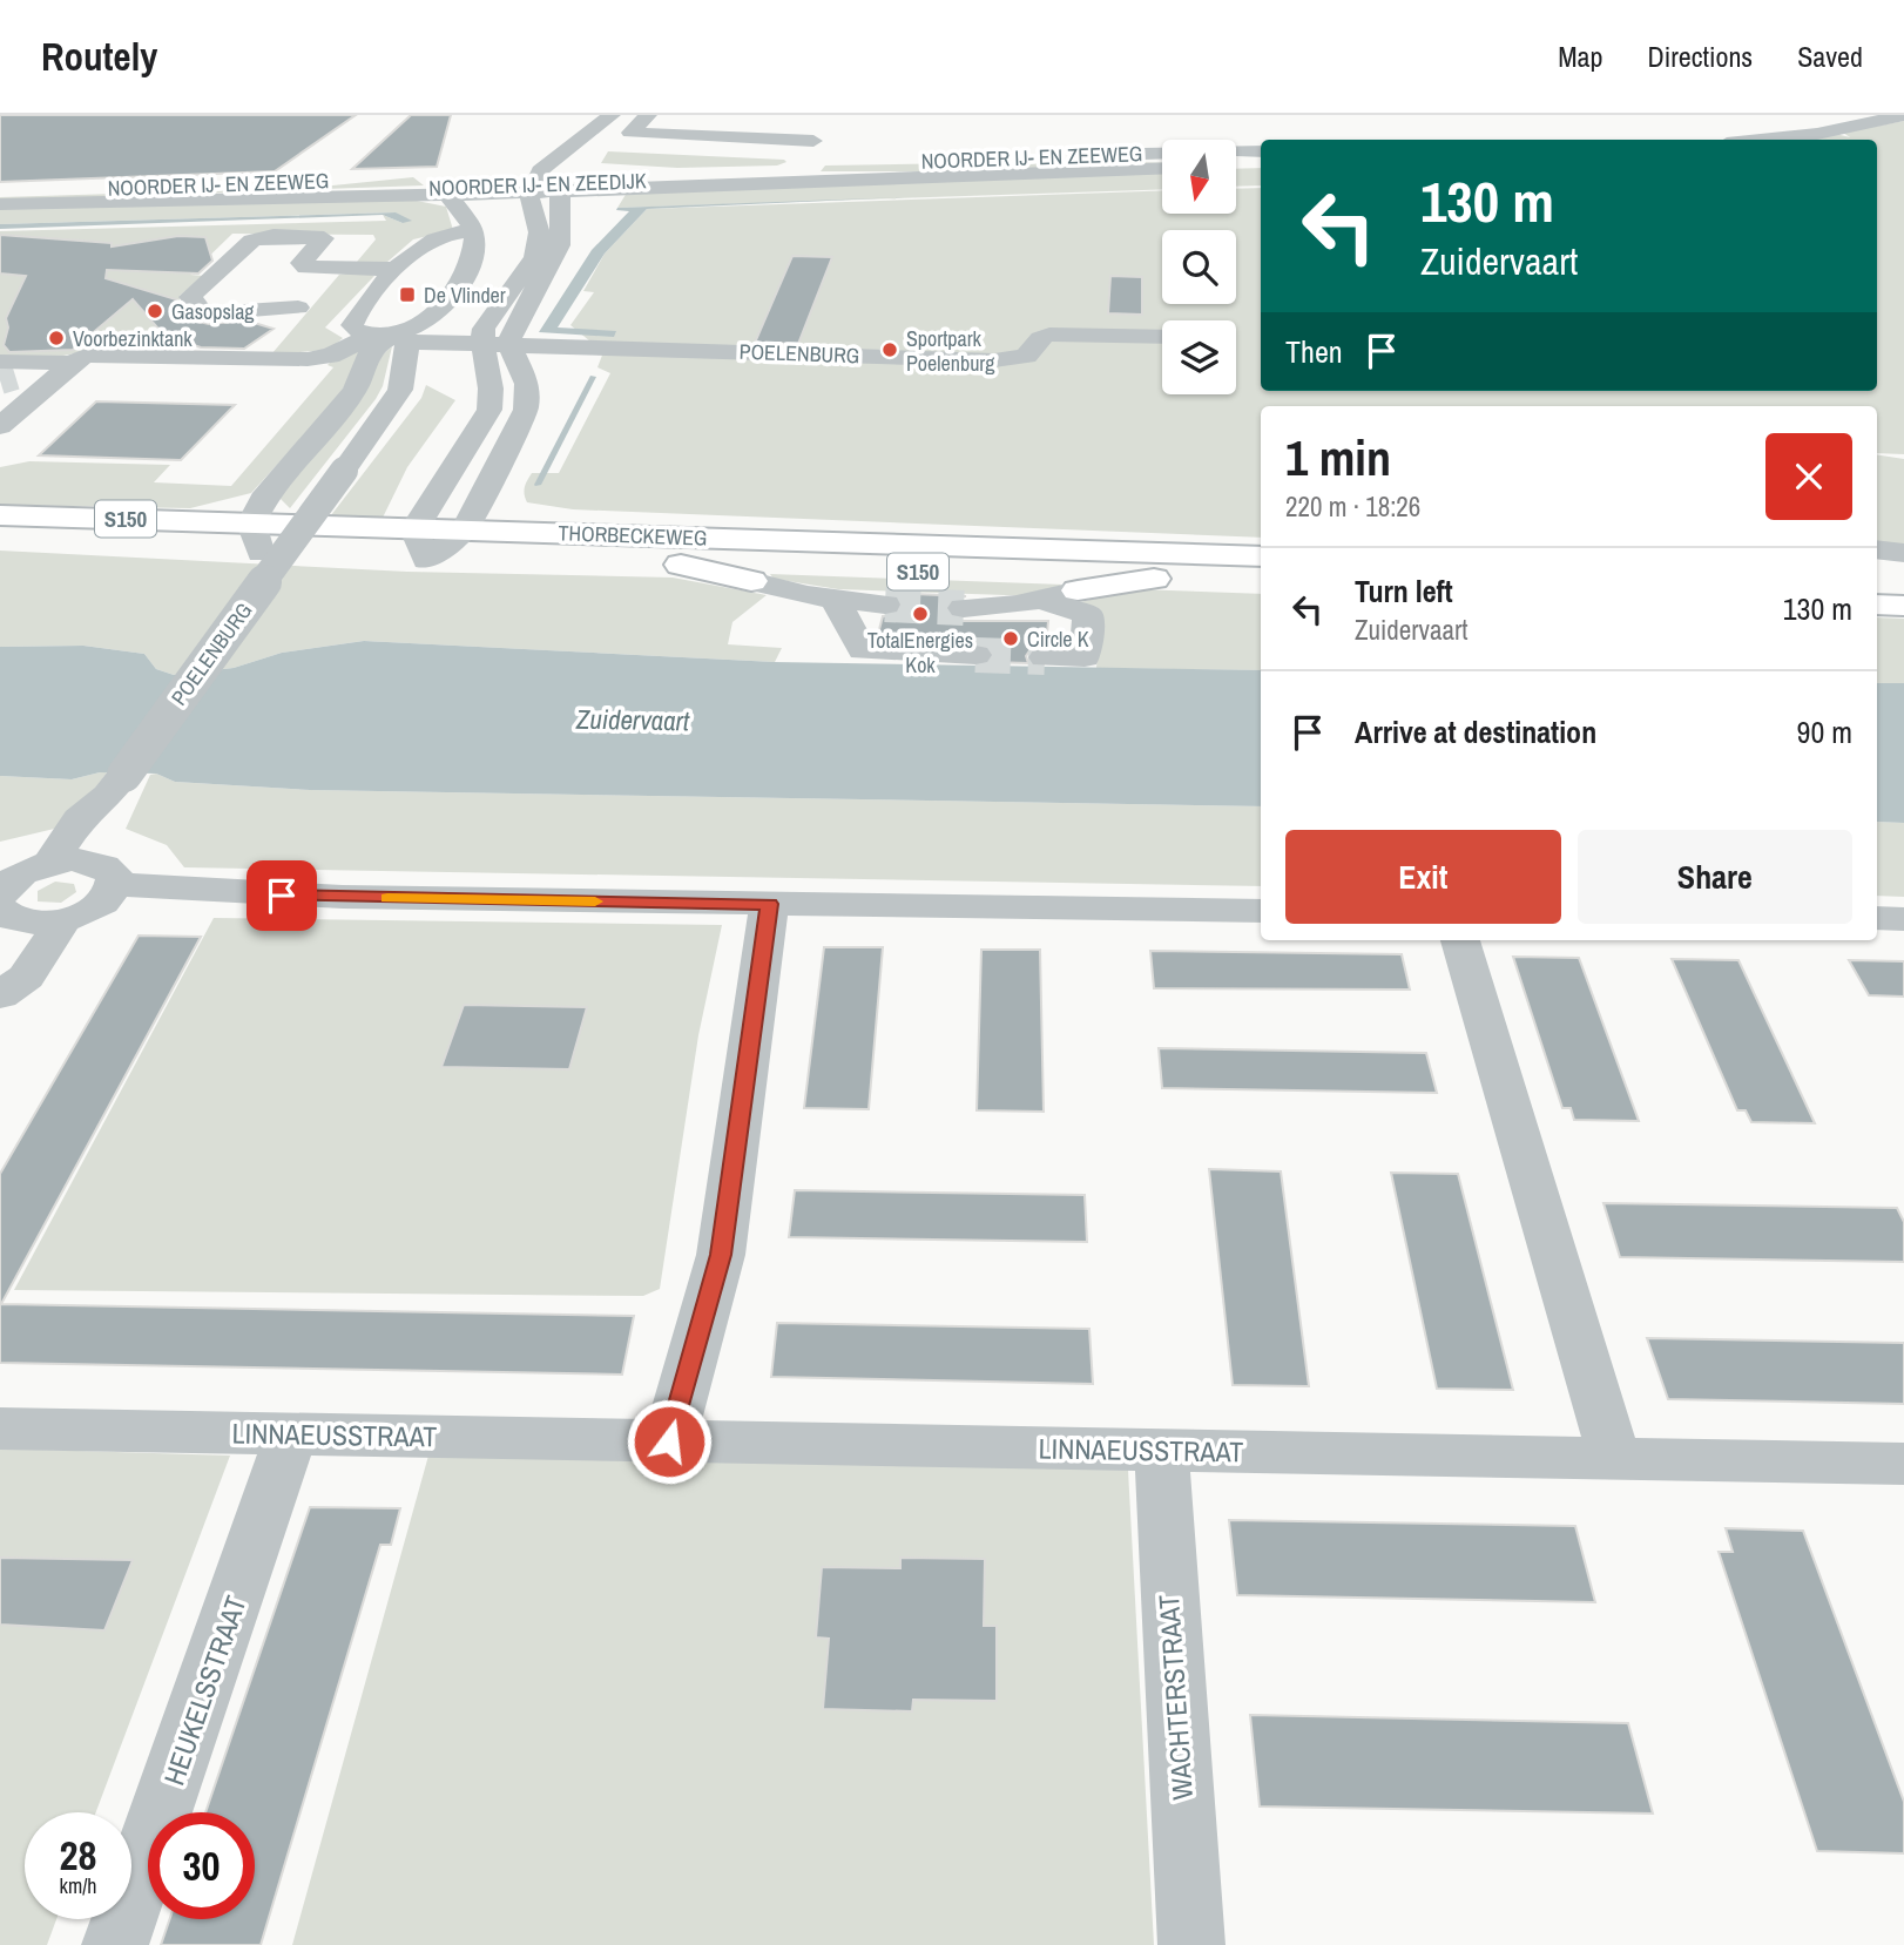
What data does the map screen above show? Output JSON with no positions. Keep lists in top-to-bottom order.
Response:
{
  "streets": {
    "main road": ["S150", "THORBECKEWEG"],
    "street": [
      "NOORDER IJ- EN ZEEWEG",
      "NOORDER IJ- EN ZEEDIJK",
      "POELENBURG",
      "LINNAEUSSTRAAT",
      "HEUKELSSTRAAT",
      "WACHTERSTRAAT"
    ]
  },
  "crossings": [
    ["NOORDER IJ- EN ZEEWEG", "NOORDER IJ- EN ZEEDIJK"],
    ["LINNAEUSSTRAAT", "HEUKELSSTRAAT"],
    ["LINNAEUSSTRAAT", "WACHTERSTRAAT"]
  ],
  "water": ["Zuidervaart"],
  "places": {
    "transit": ["De Vlinder"],
    "other": [
      "Gasopslag",
      "Voorbezinktank",
      "Sportpark Poelenburg",
      "TotalEnergies Kok",
      "Circle K"
    ]
  },
  "north": "bottom",
  "page": {
    "header": "Routely",
    "nav": ["Map", "Directions", "Saved"],
    "turn": ["130 m", "Zuidervaart"],
    "then": "Then",
    "heading": ["1 min", "220 m · 18:26"],
    "list": [
      {
        "name": "Turn left",
        "note": "Zuidervaart",
        "value": "130 m"
      },
      {
        "name": "Arrive at destination",
        "value": "90 m"
      }
    ],
    "buttons": ["Exit", "Share"],
    "speed": "28 km/h",
    "limit": "30"
  }
}
